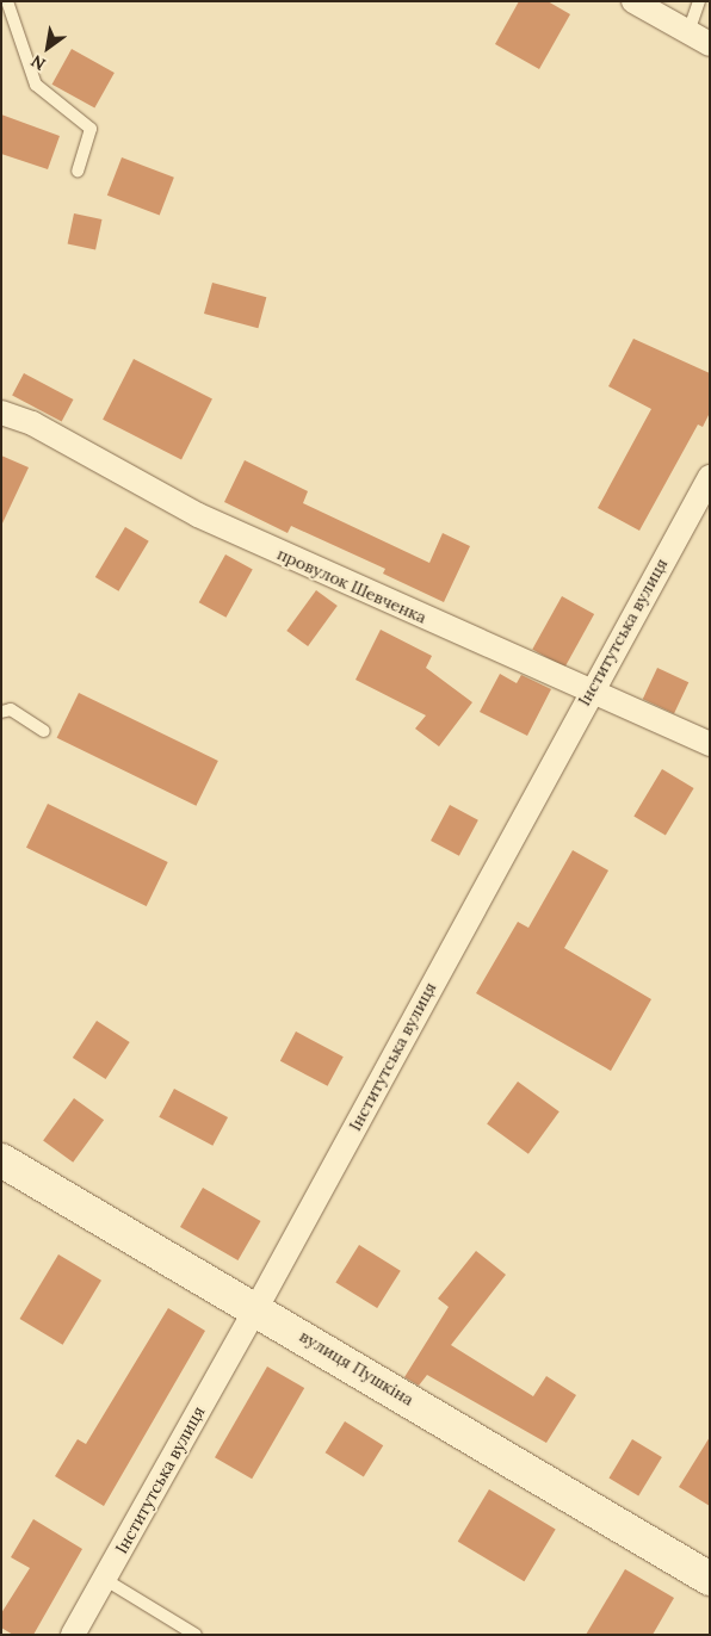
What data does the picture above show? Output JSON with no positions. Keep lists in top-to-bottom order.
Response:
{
  "streets": {
    "street": ["провулок Шевченка", "Інститутська вулиця", "вулиця Пушкіна"]
  },
  "crossings": [
    ["провулок Шевченка", "Інститутська вулиця"],
    ["Інститутська вулиця", "вулиця Пушкіна"]
  ],
  "north": "bottom left"
}
